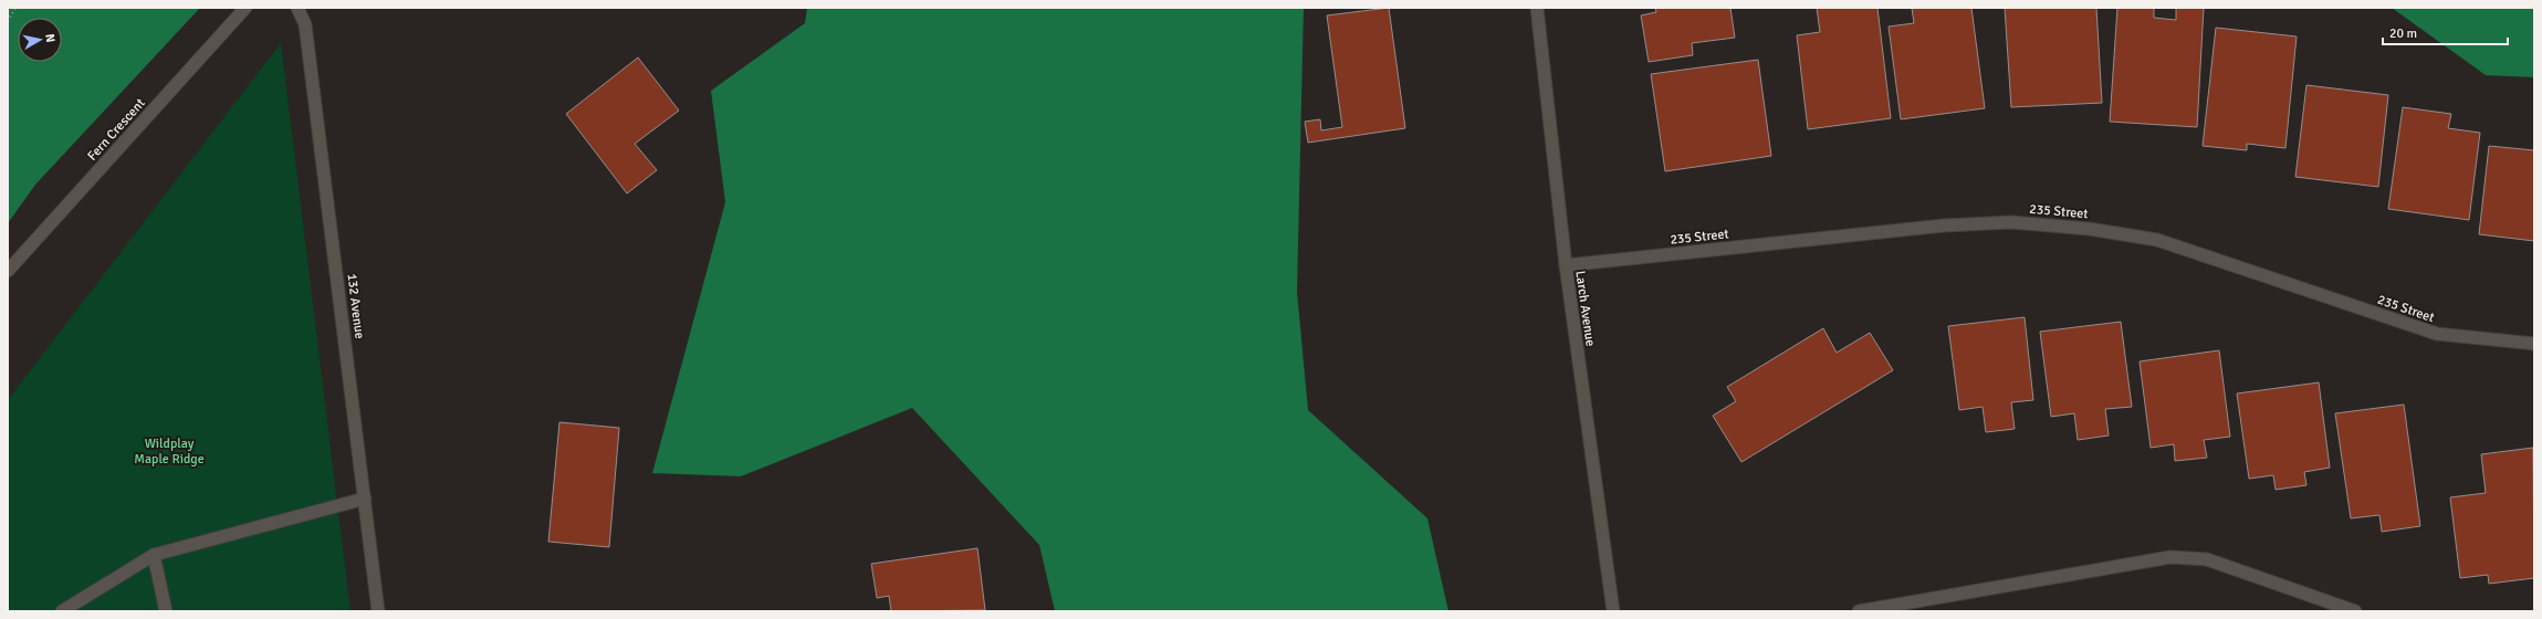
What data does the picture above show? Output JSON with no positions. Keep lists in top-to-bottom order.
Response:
{
  "streets": {
    "street": [
      "Fern Crescent",
      "235 Street",
      "132 Avenue",
      "Larch Avenue"
    ]
  },
  "crossings": [
    ["235 Street", "Larch Avenue"]
  ],
  "parks": ["Wildplay Maple Ridge"],
  "scale_bar": "20 m",
  "north": "right"
}
